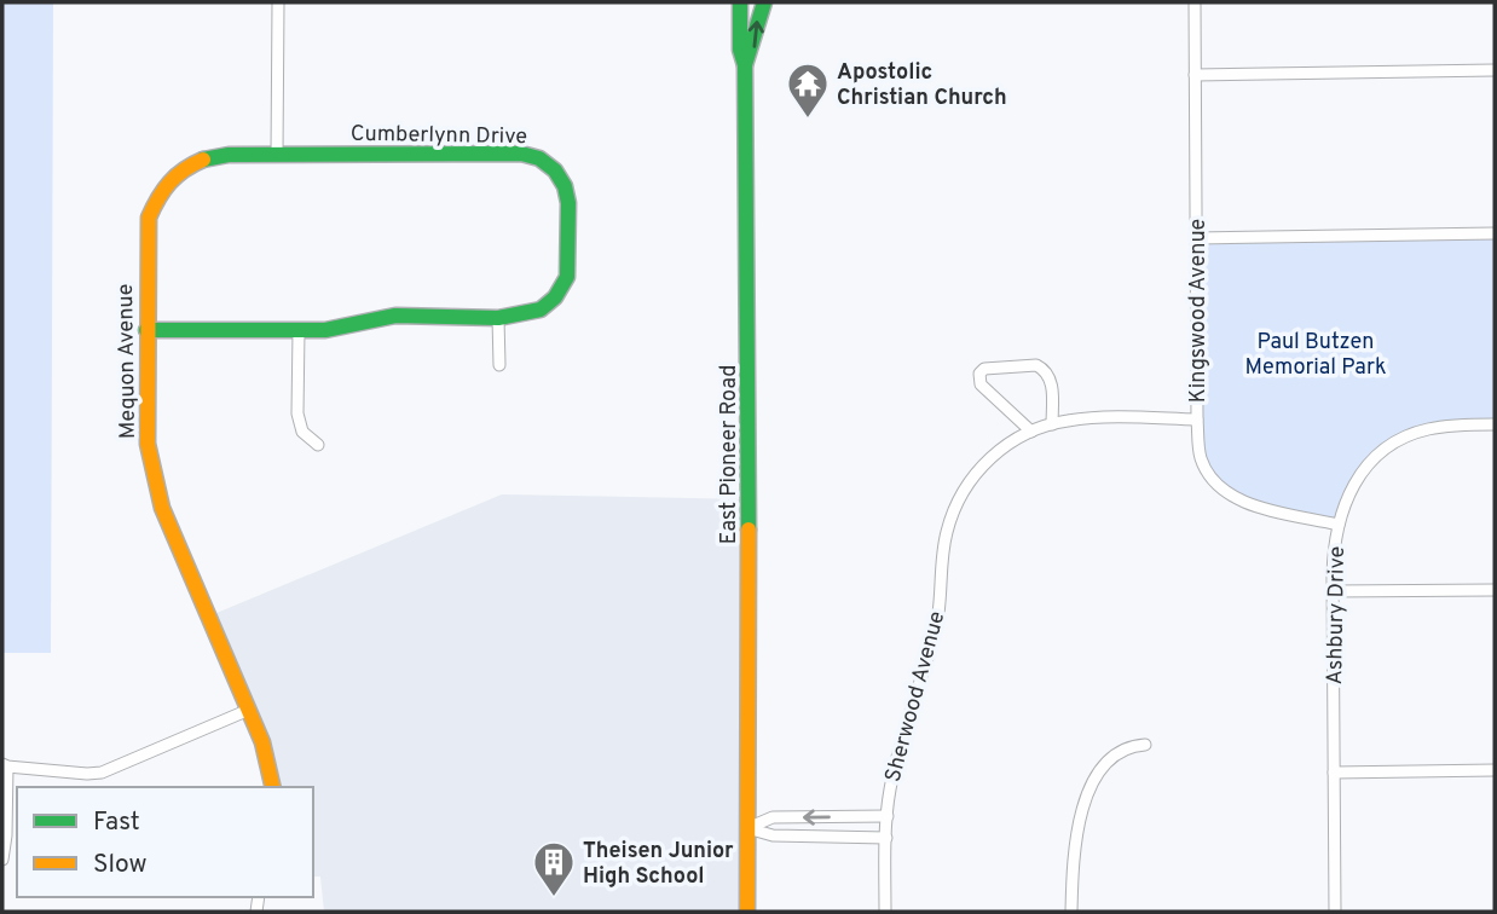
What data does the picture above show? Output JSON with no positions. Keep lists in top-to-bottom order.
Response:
{
  "streets": {
    "street": [
      "Cumberlynn Drive",
      "Kingswood Avenue",
      "Mequon Avenue",
      "East Pioneer Road",
      "Ashbury Drive",
      "Sherwood Avenue"
    ]
  },
  "crossings": [
    ["Cumberlynn Drive", "Mequon Avenue"],
    ["Kingswood Avenue", "Ashbury Drive"],
    ["Kingswood Avenue", "Sherwood Avenue"]
  ],
  "parks": ["Paul Butzen Memorial Park"],
  "places": {
    "temple": ["Apostolic Christian Church"],
    "building": ["Theisen Junior High School"]
  },
  "legend": ["Fast", "Slow"]
}
